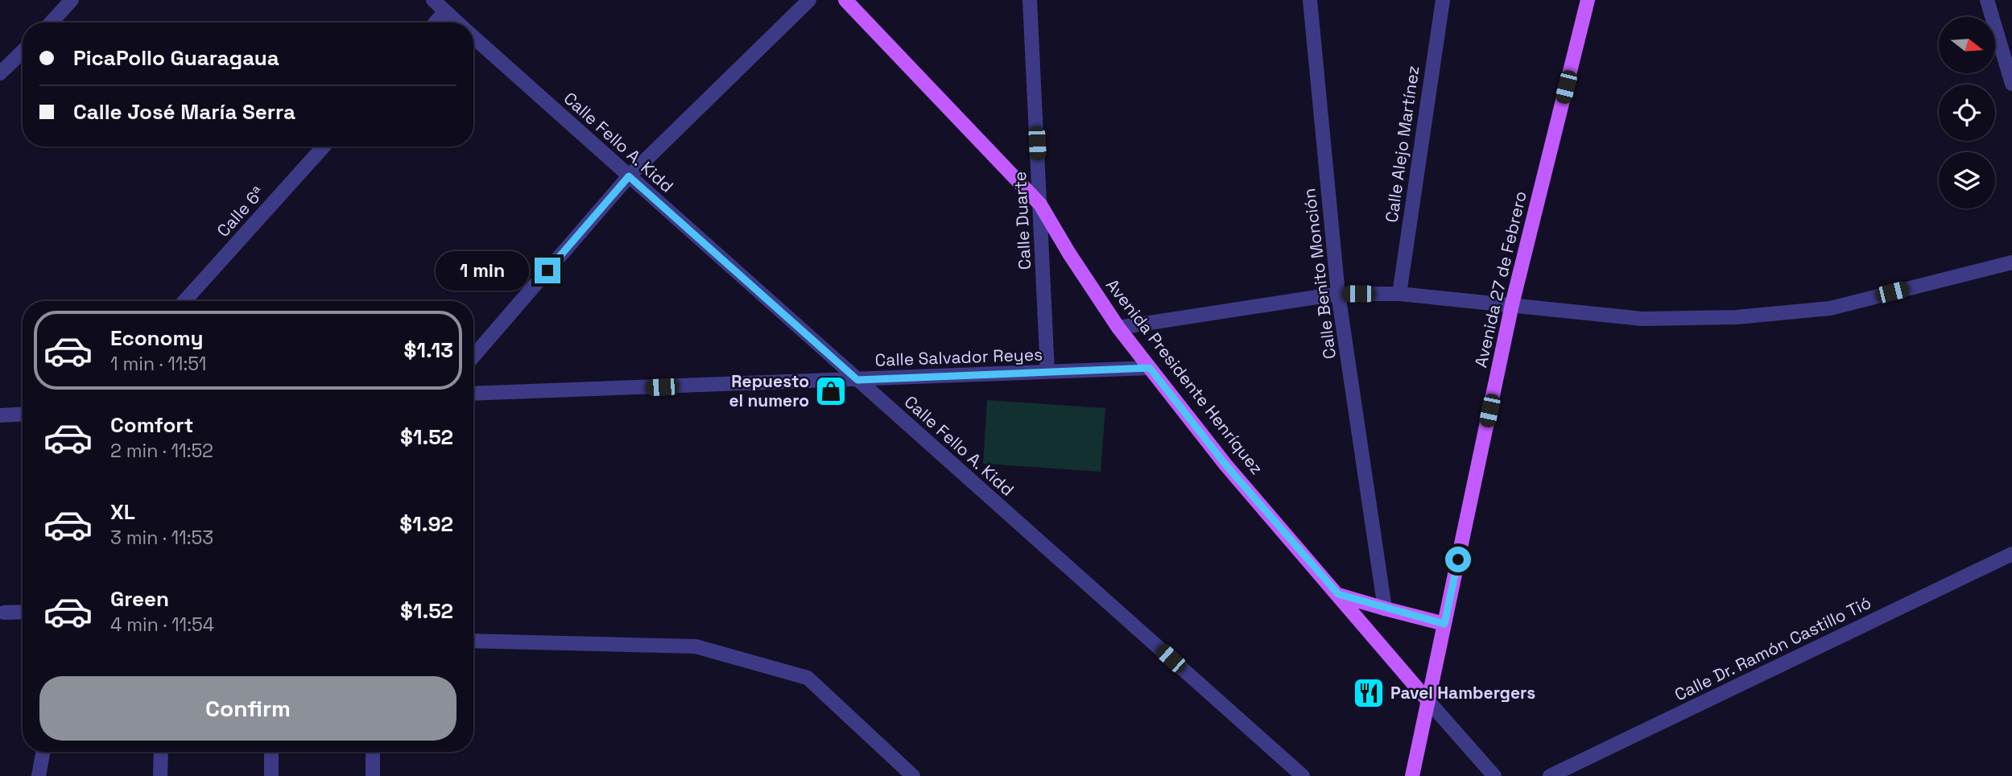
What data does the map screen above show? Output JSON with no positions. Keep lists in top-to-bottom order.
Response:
{
  "streets": {
    "main road": ["Avenida 27 de Febrero", "Avenida Presidente Henríquez"],
    "street": [
      "Calle Fello A. Kidd",
      "Calle Alejo Martínez",
      "Calle 6ª",
      "Calle Duarte",
      "Calle Benito Monción",
      "Calle Salvador Reyes",
      "Calle Dr. Ramón Castillo Tió"
    ]
  },
  "crossings": [
    ["Calle Fello A. Kidd", "Calle Salvador Reyes"],
    ["Calle Duarte", "Calle Salvador Reyes"],
    ["Calle Duarte", "Avenida Presidente Henríquez"],
    ["Avenida 27 de Febrero", "Avenida Presidente Henríquez"],
    ["Calle Salvador Reyes", "Avenida Presidente Henríquez"]
  ],
  "places": {
    "shop": ["Repuesto el numero"],
    "restaurant": ["Pavel Hambergers"]
  },
  "north": "right",
  "page": {
    "banner": ["PicaPollo Guaragaua", "Calle José María Serra"],
    "bubble": "1 min",
    "list": [
      {
        "name": "Economy",
        "note": "1 min · 11:51",
        "value": "$1.13"
      },
      {
        "name": "Comfort",
        "note": "2 min · 11:52",
        "value": "$1.52"
      },
      {
        "name": "XL",
        "note": "3 min · 11:53",
        "value": "$1.92"
      },
      {
        "name": "Green",
        "note": "4 min · 11:54",
        "value": "$1.52"
      }
    ],
    "buttons": "Confirm"
  }
}
